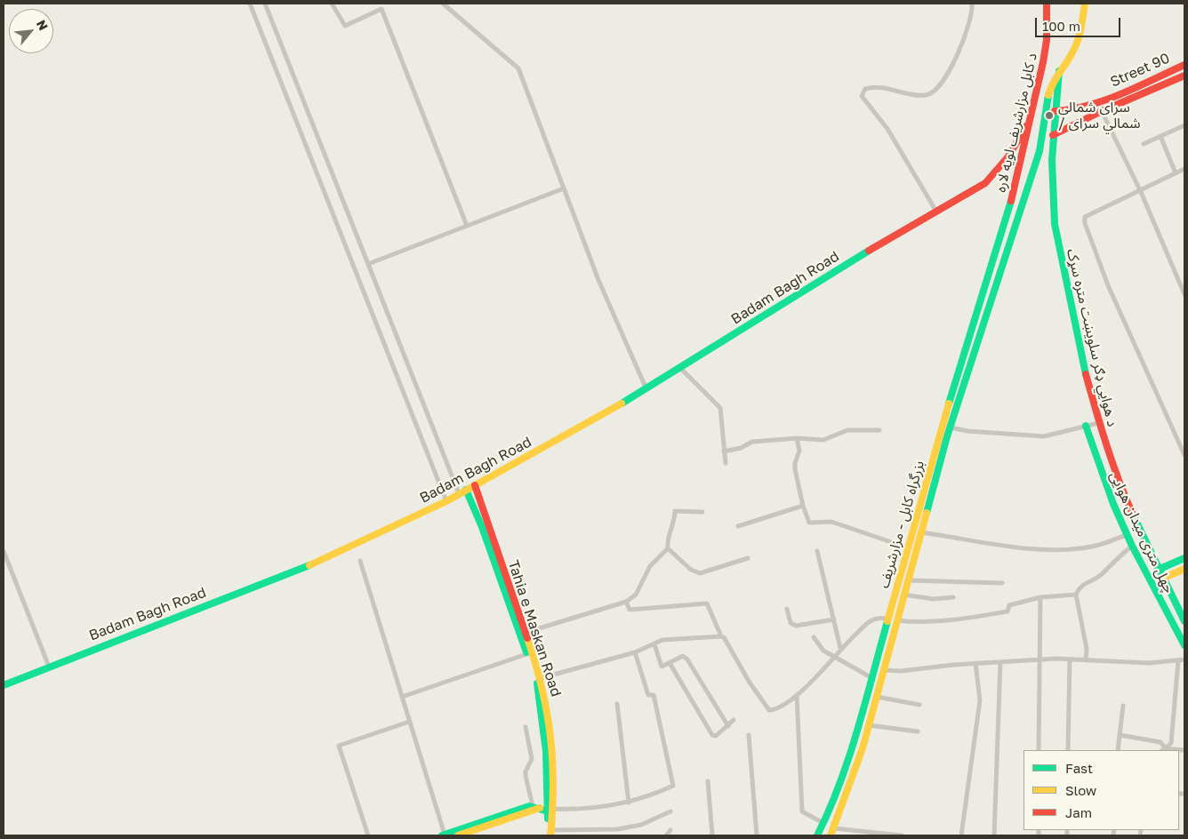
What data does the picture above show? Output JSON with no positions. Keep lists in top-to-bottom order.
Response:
{
  "streets": {
    "main road": [
      "Street 90",
      "د کابل مزارشریف لویه لاره",
      "Badam Bagh Road",
      "د هوايي ډګر سلویښت متره سړک",
      "بزرگراه کابل - مزارشریف",
      "چهل متری میدان هوایی",
      "Tahia e Maskan Road"
    ]
  },
  "crossings": [
    ["Street 90", "د هوايي ډګر سلویښت متره سړک"],
    ["د کابل مزارشریف لویه لاره", "Badam Bagh Road"],
    ["د کابل مزارشریف لویه لاره", "د هوايي ډګر سلویښت متره سړک"],
    ["د کابل مزارشریف لویه لاره", "بزرگراه کابل - مزارشریف"],
    ["Badam Bagh Road", "Tahia e Maskan Road"]
  ],
  "places": ["سرای شمالي / شمالي سرای"],
  "legend": ["Fast", "Slow", "Jam"],
  "scale_bar": "100 m",
  "north": "top right"
}
